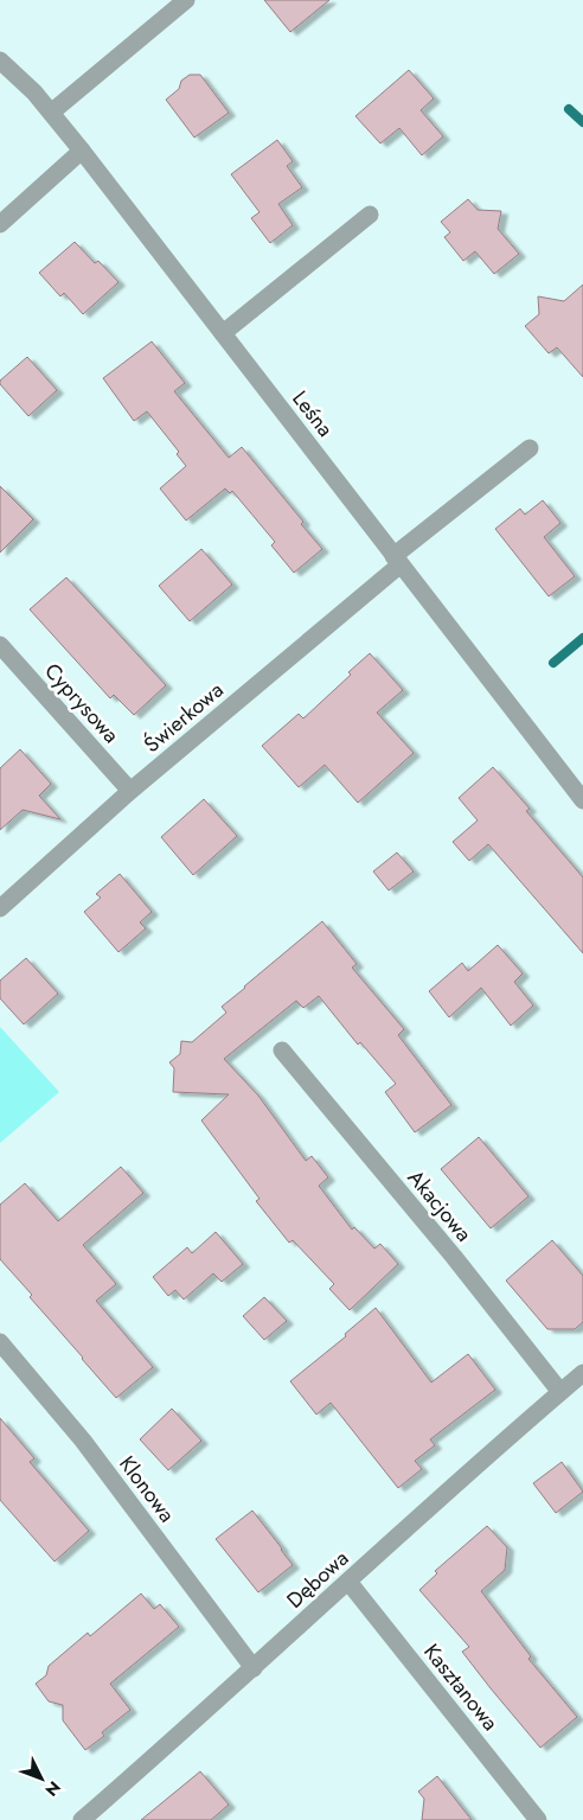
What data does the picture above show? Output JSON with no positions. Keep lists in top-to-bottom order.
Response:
{
  "streets": {
    "street": [
      "Leśna",
      "Cyprysowa",
      "Świerkowa",
      "Akacjowa",
      "Klonowa",
      "Dębowa",
      "Kasztanowa"
    ]
  },
  "crossings": [
    ["Leśna", "Świerkowa"],
    ["Cyprysowa", "Świerkowa"],
    ["Akacjowa", "Dębowa"],
    ["Klonowa", "Dębowa"],
    ["Dębowa", "Kasztanowa"]
  ],
  "north": "bottom right"
}
